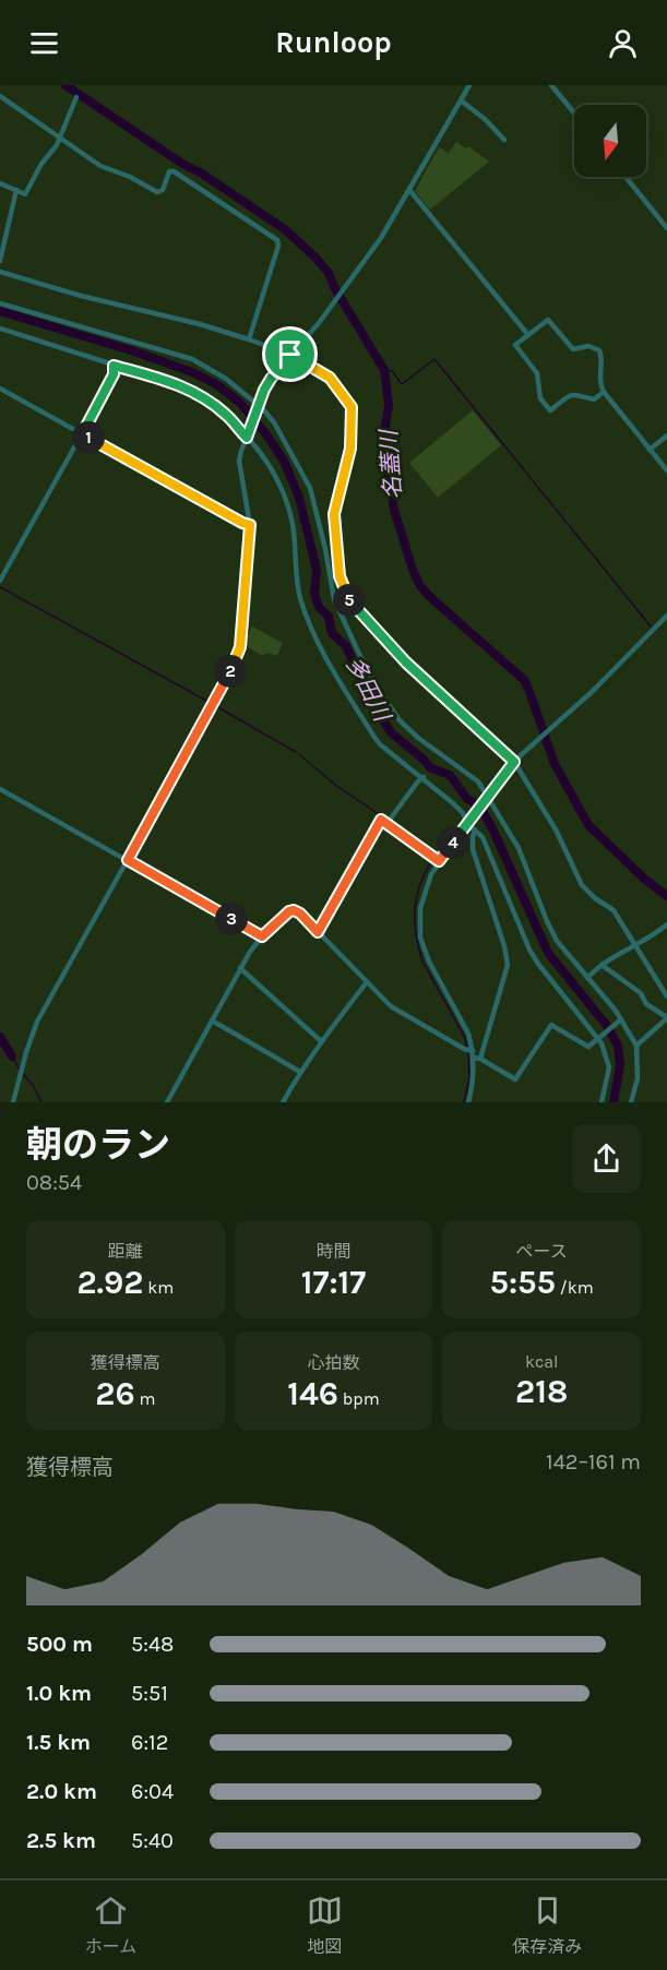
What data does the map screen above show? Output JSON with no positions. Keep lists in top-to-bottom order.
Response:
{
  "water": ["名蓋川", "多田川"],
  "north": "bottom",
  "page": {
    "header": "Runloop",
    "pins": [
      "1",
      "5",
      "2",
      "4",
      "3"
    ],
    "heading": ["朝のラン", "08:54"],
    "stats": [
      ["距離", "2.92 km"],
      ["時間", "17:17"],
      ["ペース", "5:55 /km"],
      ["獲得標高", "26 m"],
      ["心拍数", "146 bpm"],
      ["kcal", "218"]
    ],
    "chart": ["獲得標高", "142–161 m"],
    "list": [
      {
        "name": "500 m",
        "note": "5:48"
      },
      {
        "name": "1.0 km",
        "note": "5:51"
      },
      {
        "name": "1.5 km",
        "note": "6:12"
      },
      {
        "name": "2.0 km",
        "note": "6:04"
      },
      {
        "name": "2.5 km",
        "note": "5:40"
      }
    ],
    "tabs": ["ホーム", "地図", "保存済み"]
  }
}
